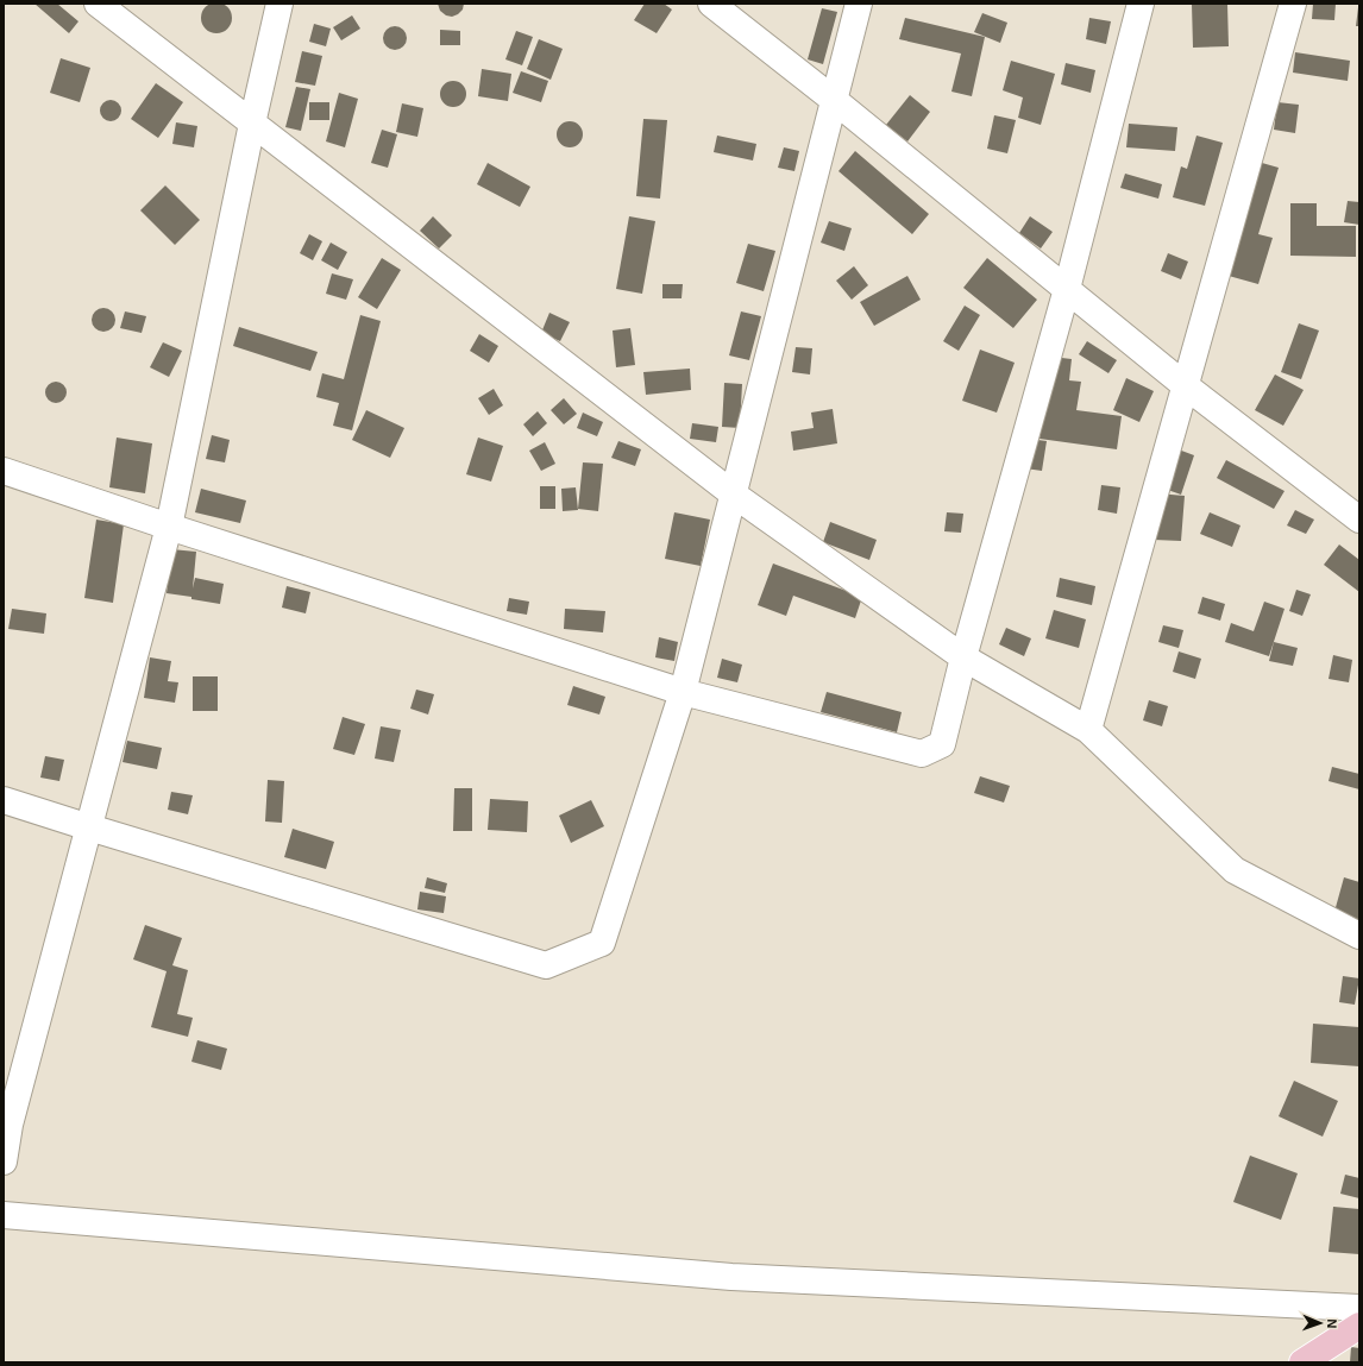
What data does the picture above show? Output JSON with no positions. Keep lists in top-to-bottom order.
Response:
{
  "north": "right"
}
